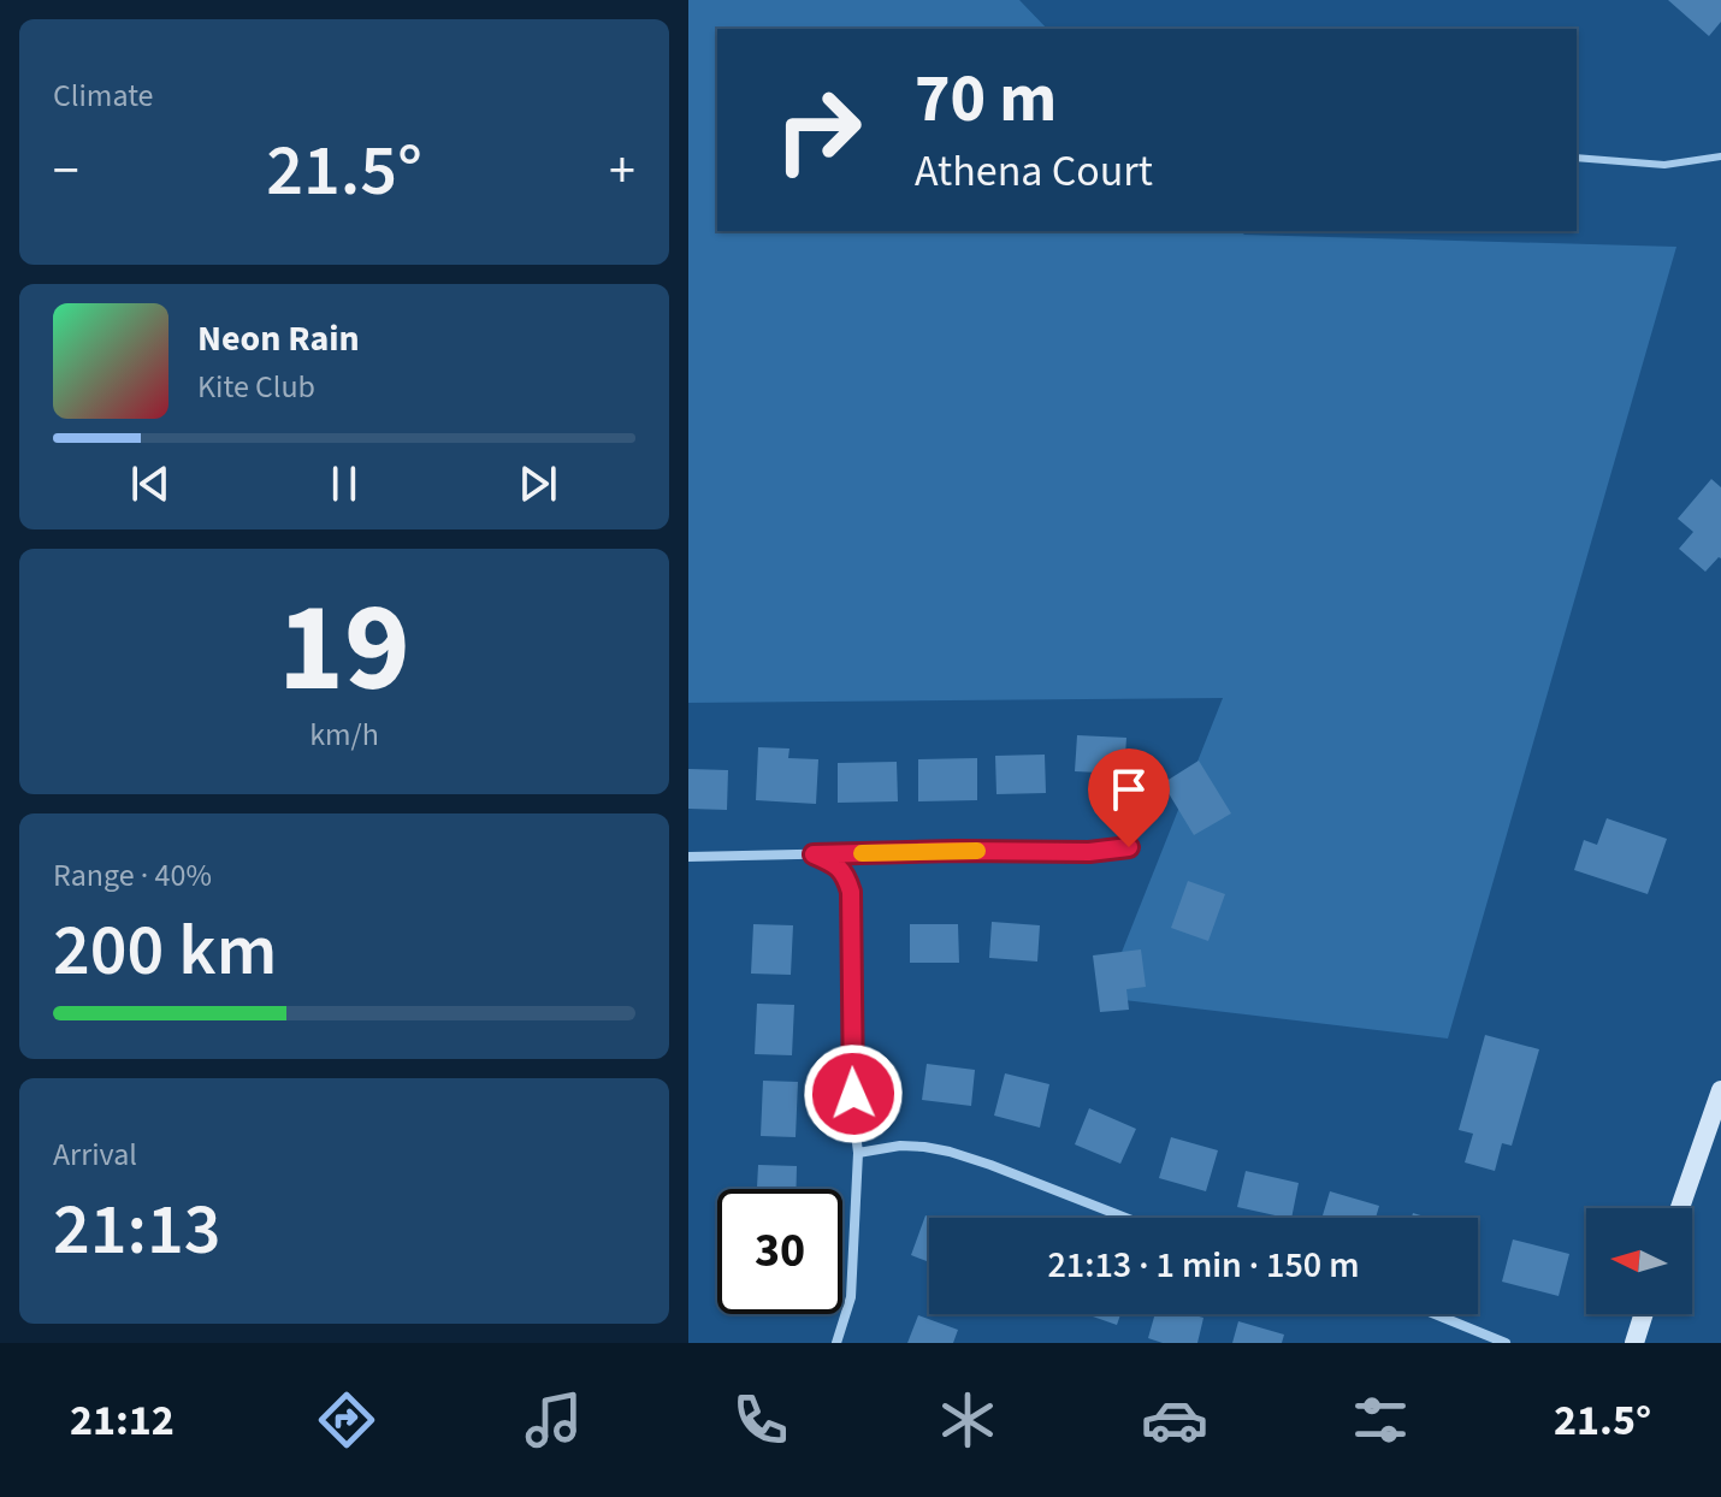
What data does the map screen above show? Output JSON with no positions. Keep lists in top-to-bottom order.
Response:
{
  "north": "left",
  "page": {
    "tile": [
      "Climate",
      ["19", "km/h"],
      ["Range · 40%", "200 km"],
      ["Arrival", "21:13"]
    ],
    "turn": ["70 m", "Athena Court"],
    "heat": ["−", "21.5°", "+"],
    "song": ["Neon Rain", "Kite Club"],
    "limit": "30",
    "trip": "21:13 · 1 min · 150 m",
    "tabs": ["21:12", "21.5°"]
  }
}
